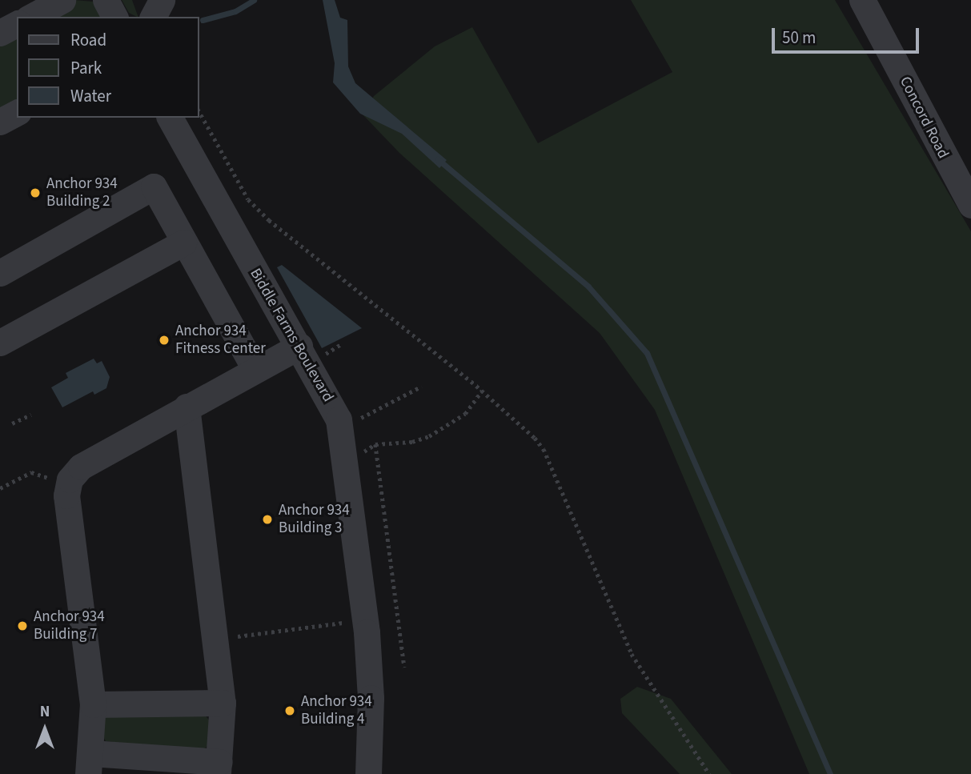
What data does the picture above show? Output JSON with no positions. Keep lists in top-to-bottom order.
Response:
{
  "streets": {
    "street": ["Concord Road", "Biddle Farms Boulevard"]
  },
  "places": [
    "Anchor 934 Building 2",
    "Anchor 934 Fitness Center",
    "Anchor 934 Building 3",
    "Anchor 934 Building 7",
    "Anchor 934 Building 4"
  ],
  "legend": ["Road", "Park", "Water"],
  "scale_bar": "50 m",
  "north": "top"
}
